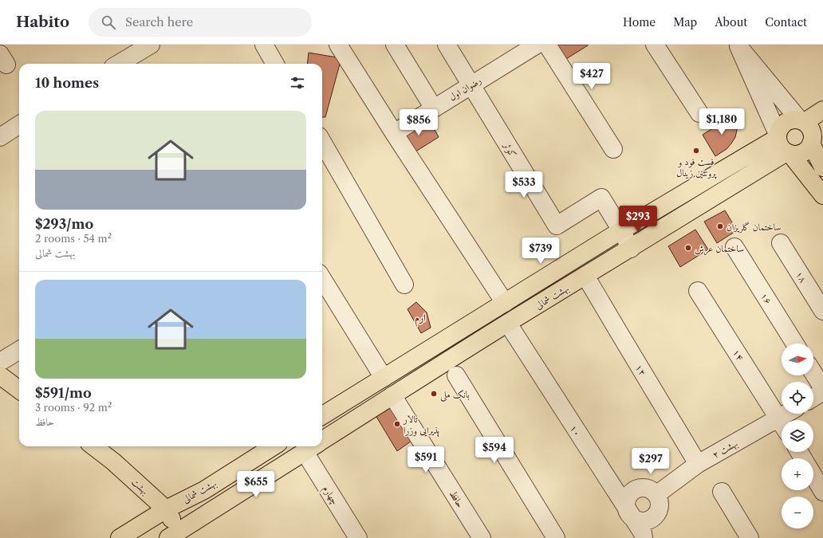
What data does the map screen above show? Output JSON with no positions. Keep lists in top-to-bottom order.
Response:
{
  "streets": {
    "main road": ["بهشت شمالی", "بهشت"],
    "street": [
      "رضوان اول",
      "کوثر",
      "۱۸",
      "۱۶",
      "۱۴",
      "۱۲",
      "۱۰",
      "بهشت ۲",
      "چهارم",
      "حافظ"
    ]
  },
  "crossings": [
    ["رضوان اول", "کوثر"],
    ["کوثر", "بهشت شمالی"],
    ["بهشت شمالی", "۱۲"],
    ["بهشت شمالی", "۱۰"],
    ["بهشت شمالی", "بهشت"],
    ["بهشت شمالی", "حافظ"],
    ["۱۲", "بهشت ۲"],
    ["۱۰", "بهشت ۲"]
  ],
  "districts": ["ارم"],
  "places": [
    "فست فود و پروتئین زینال",
    "ساختمان گلریزان",
    "ساختمان عرش",
    "بانک ملی",
    "تالار پذیرایی وزرا"
  ],
  "north": "right",
  "page": {
    "header": "Habito",
    "search": "Search here",
    "nav": [
      "Home",
      "Map",
      "About",
      "Contact"
    ],
    "price": [
      "$427",
      "$1,180",
      "$856",
      "$533",
      "$293",
      "$739",
      "$594",
      "$591",
      "$297",
      "$655"
    ],
    "heading": "10 homes",
    "list": [
      {
        "name": "$293/mo",
        "note": "2 rooms · 54 m² · بهشت شمالی"
      },
      {
        "name": "$591/mo",
        "note": "3 rooms · 92 m² · حافظ"
      }
    ],
    "map_buttons": ["+", "−"]
  }
}
